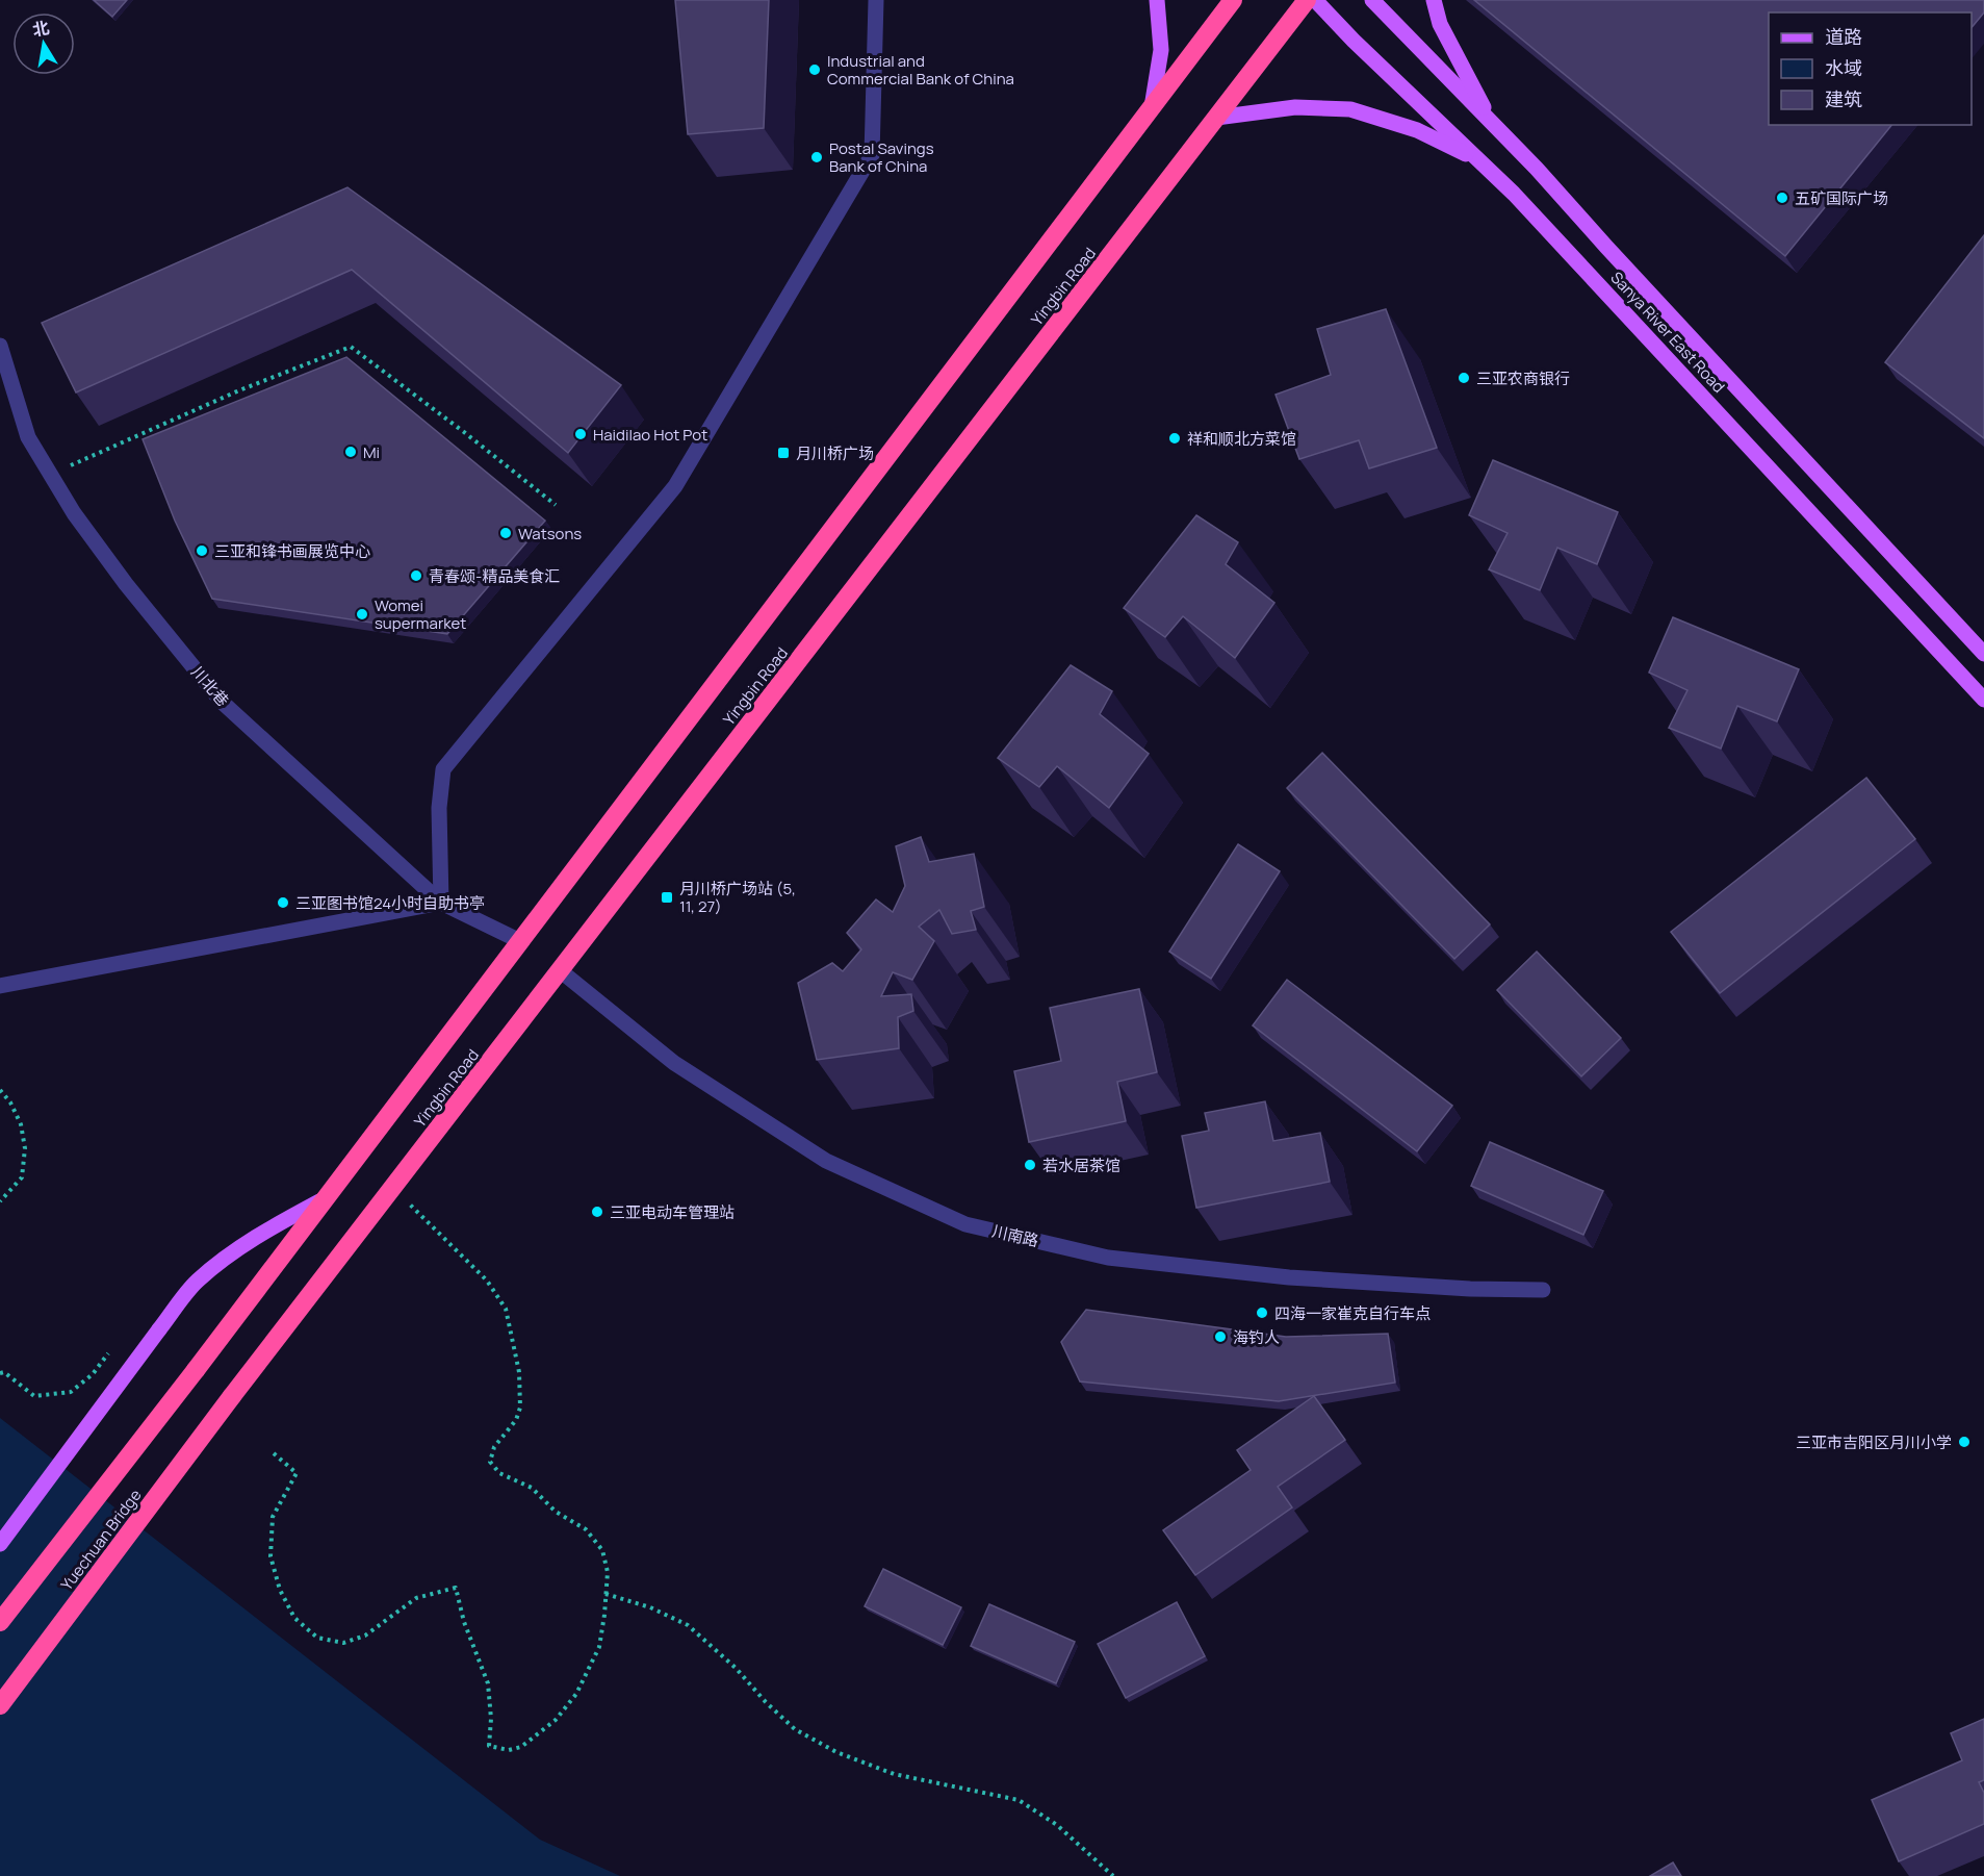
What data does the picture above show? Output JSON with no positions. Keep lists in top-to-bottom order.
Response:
{
  "streets": {
    "highway": ["Yingbin Road", "Yuechuan Bridge"],
    "main road": ["Sanya River East Road"],
    "street": ["川北巷", "川南路"]
  },
  "crossings": [
    ["Yingbin Road", "川北巷"],
    ["Yingbin Road", "川南路"],
    ["Yingbin Road", "Yuechuan Bridge"]
  ],
  "places": {
    "other": [
      "Industrial and Commercial Bank of China",
      "Postal Savings Bank of China",
      "五矿国际广场",
      "三亚农商银行",
      "Haidilao Hot Pot",
      "祥和顺北方菜馆",
      "Mi",
      "Watsons",
      "三亚和锋书画展览中心",
      "青春颂-精品美食汇",
      "Womei supermarket",
      "三亚图书馆24小时自助书亭",
      "若水居茶馆",
      "三亚电动车管理站",
      "四海一家崔克自行车点",
      "海钓人",
      "三亚市吉阳区月川小学"
    ],
    "transit": ["月川桥广场", "月川桥广场站 (5, 11, 27)"]
  },
  "legend": ["道路", "水域", "建筑"],
  "north": "top"
}
